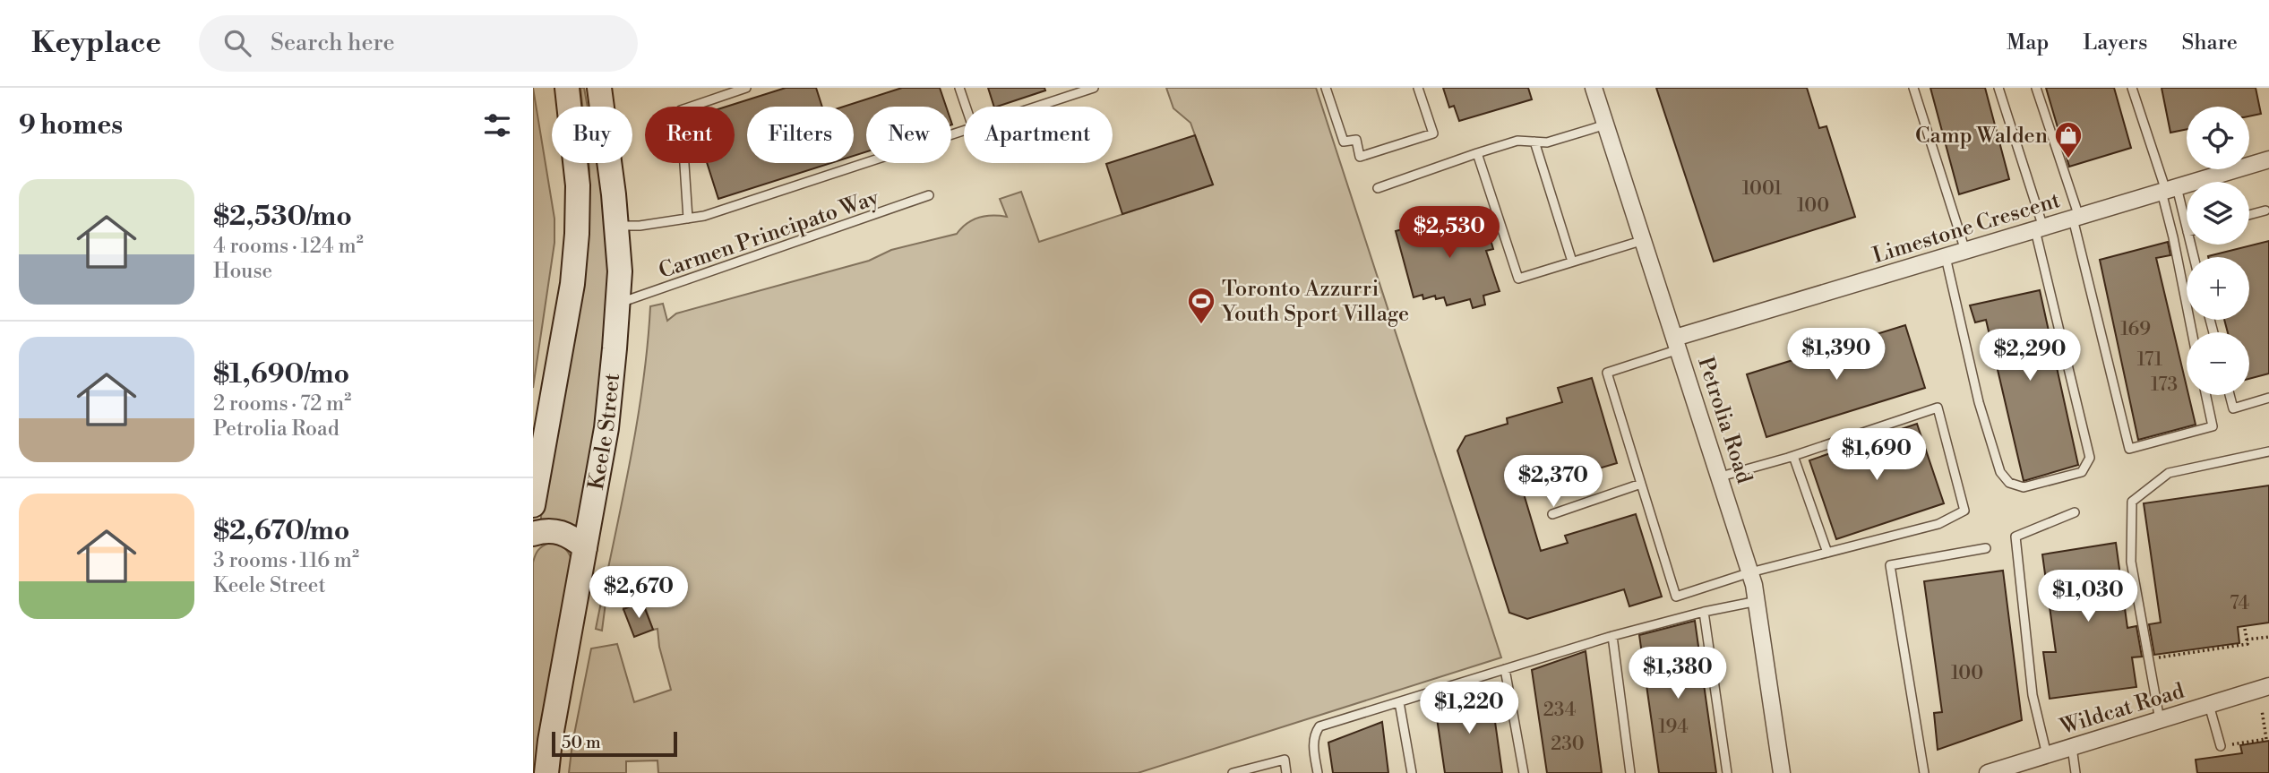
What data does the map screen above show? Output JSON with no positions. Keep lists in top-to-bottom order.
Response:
{
  "streets": {
    "main road": ["Keele Street"],
    "street": ["Limestone Crescent", "Petrolia Road", "Wildcat Road"],
    "lane": ["Carmen Principato Way"]
  },
  "crossings": [
    ["Limestone Crescent", "Petrolia Road"],
    ["Carmen Principato Way", "Keele Street"]
  ],
  "places": {
    "shop": ["Camp Walden"],
    "sports": ["Toronto Azzurri Youth Sport Village"]
  },
  "house_numbers": [
    "1001",
    "100",
    "169",
    "171",
    "173",
    "74",
    "100",
    "234",
    "194",
    "230"
  ],
  "scale_bar": "50 m",
  "page": {
    "header": "Keyplace",
    "search": "Search here",
    "nav": ["Map", "Layers", "Share"],
    "heading": "9 homes",
    "map_buttons": ["+", "−"],
    "chip": [
      "Buy",
      "Rent",
      "Filters",
      "New",
      "Apartment"
    ],
    "list": [
      {
        "name": "$2,530/mo",
        "note": "4 rooms · 124 m² · House"
      },
      {
        "name": "$1,690/mo",
        "note": "2 rooms · 72 m² · Petrolia Road"
      },
      {
        "name": "$2,670/mo",
        "note": "3 rooms · 116 m² · Keele Street"
      }
    ],
    "price": [
      "$2,530",
      "$1,390",
      "$2,290",
      "$1,690",
      "$2,370",
      "$2,670",
      "$1,030",
      "$1,380",
      "$1,220"
    ],
    "scale": "50 m"
  }
}
